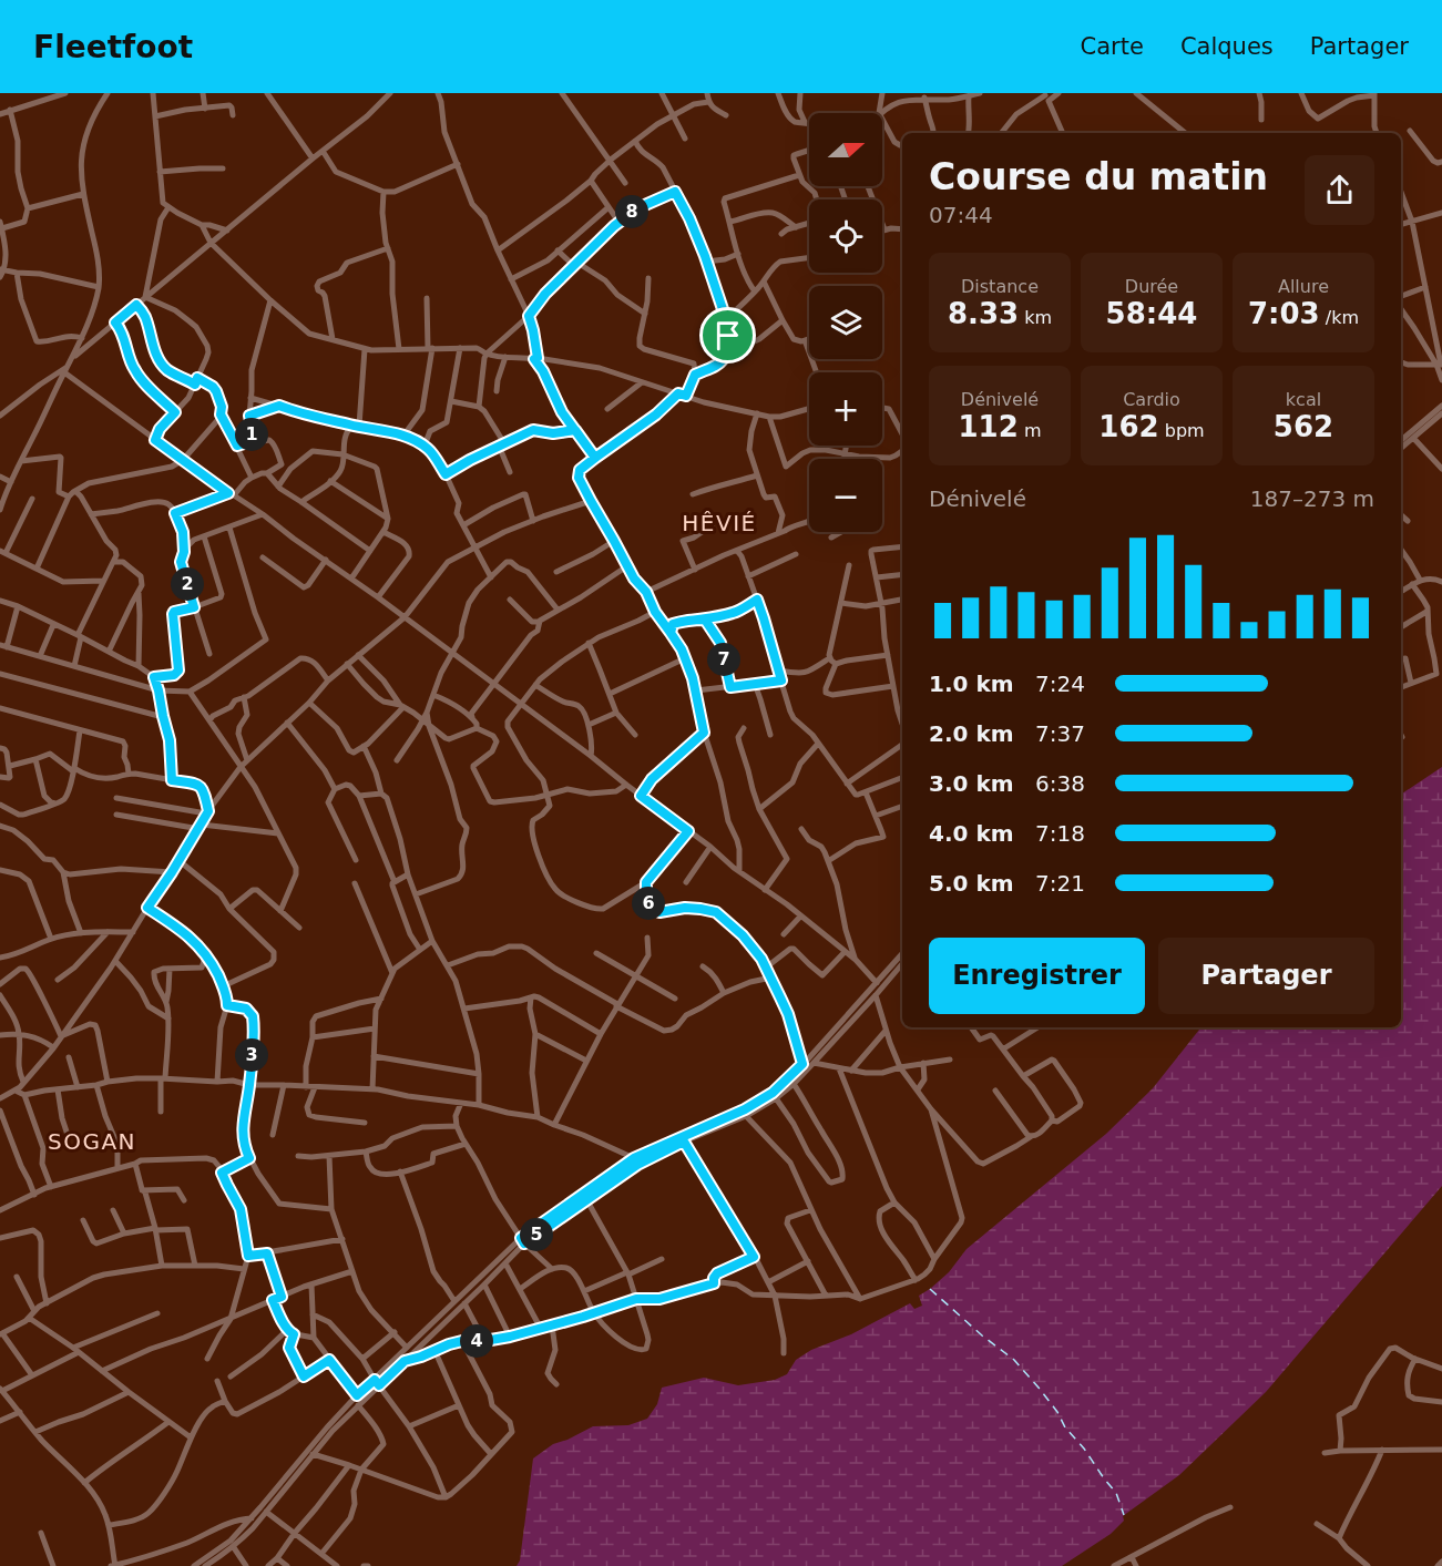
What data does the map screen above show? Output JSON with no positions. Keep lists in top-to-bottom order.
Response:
{
  "districts": ["HÊVIÉ", "SOGAN"],
  "north": "right",
  "page": {
    "header": "Fleetfoot",
    "nav": ["Carte", "Calques", "Partager"],
    "map_buttons": ["+", "−"],
    "heading": ["Course du matin", "07:44"],
    "pins": [
      "8",
      "1",
      "2",
      "7",
      "6",
      "3",
      "5",
      "4"
    ],
    "stats": [
      ["Distance", "8.33 km"],
      ["Durée", "58:44"],
      ["Allure", "7:03 /km"],
      ["Dénivelé", "112 m"],
      ["Cardio", "162 bpm"],
      ["kcal", "562"]
    ],
    "chart": ["Dénivelé", "187–273 m"],
    "list": [
      {
        "name": "1.0 km",
        "note": "7:24"
      },
      {
        "name": "2.0 km",
        "note": "7:37"
      },
      {
        "name": "3.0 km",
        "note": "6:38"
      },
      {
        "name": "4.0 km",
        "note": "7:18"
      },
      {
        "name": "5.0 km",
        "note": "7:21"
      }
    ],
    "buttons": ["Enregistrer", "Partager"]
  }
}
